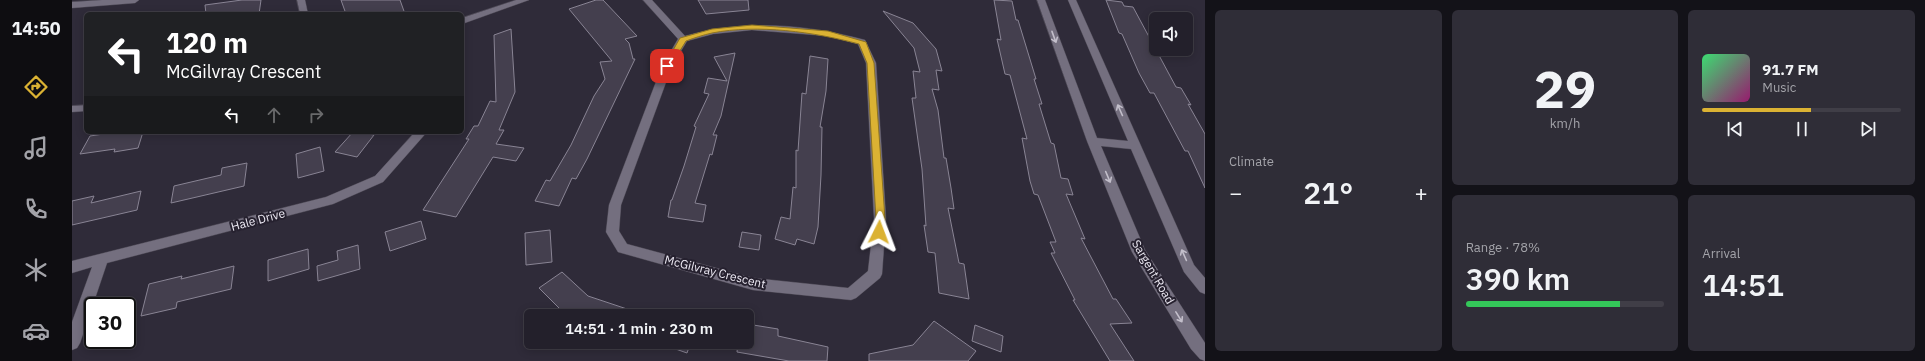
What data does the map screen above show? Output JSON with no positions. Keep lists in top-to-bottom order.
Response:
{
  "streets": {
    "street": ["Hale Drive", "McGilvray Crescent", "Sargent Road"]
  },
  "page": {
    "tabs": "14:50",
    "tile": [
      "Climate",
      ["29", "km/h"],
      ["Range · 78%", "390 km"],
      ["Arrival", "14:51"]
    ],
    "turn": ["120 m", "McGilvray Crescent"],
    "song": ["91.7 FM", "Music"],
    "heat": ["−", "21°", "+"],
    "limit": "30",
    "trip": "14:51 · 1 min · 230 m"
  }
}
